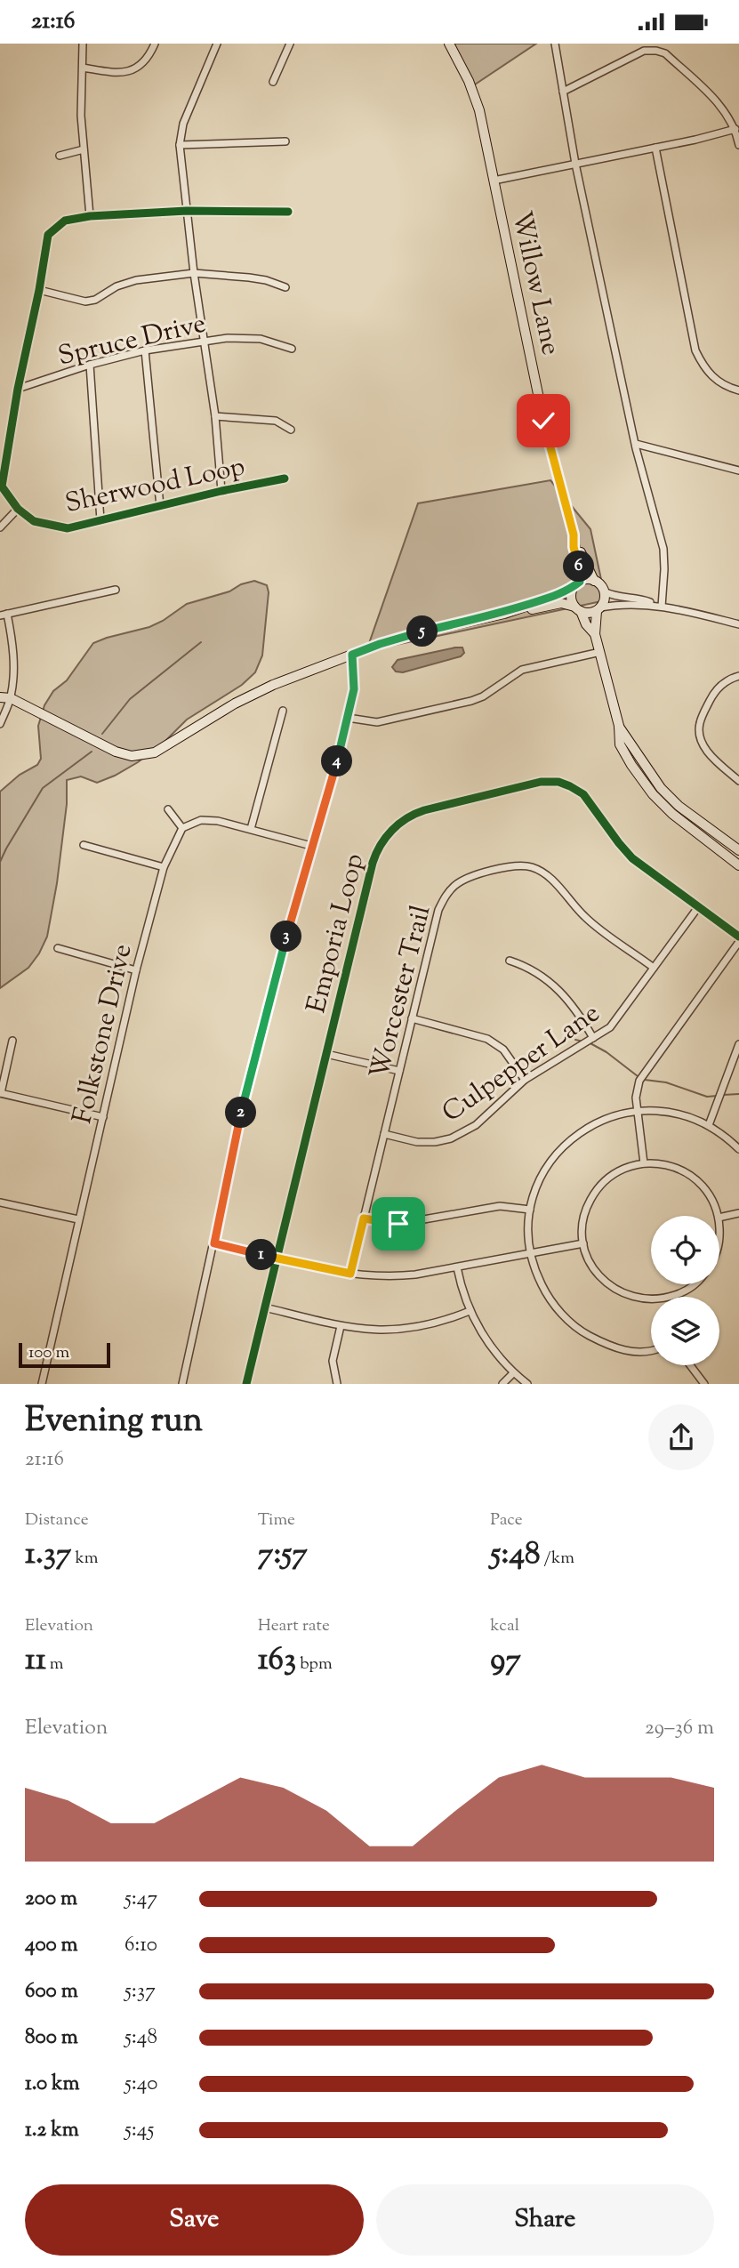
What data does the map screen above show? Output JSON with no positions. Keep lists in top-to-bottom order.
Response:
{
  "streets": {
    "street": [
      "Willow Lane",
      "Spruce Drive",
      "Sherwood Loop",
      "Emporia Loop",
      "Worcester Trail",
      "Folkstone Drive",
      "Culpepper Lane"
    ]
  },
  "crossings": [
    ["Emporia Loop", "Culpepper Lane"],
    ["Worcester Trail", "Culpepper Lane"]
  ],
  "scale_bar": "100 m",
  "page": {
    "status": "21:16",
    "pins": [
      "6",
      "5",
      "4",
      "3",
      "2",
      "1"
    ],
    "scale": "100 m",
    "heading": ["Evening run", "21:16"],
    "stats": [
      ["Distance", "1.37 km"],
      ["Time", "7:57"],
      ["Pace", "5:48 /km"],
      ["Elevation", "11 m"],
      ["Heart rate", "163 bpm"],
      ["kcal", "97"]
    ],
    "chart": ["Elevation", "29–36 m"],
    "list": [
      {
        "name": "200 m",
        "note": "5:47"
      },
      {
        "name": "400 m",
        "note": "6:10"
      },
      {
        "name": "600 m",
        "note": "5:37"
      },
      {
        "name": "800 m",
        "note": "5:48"
      },
      {
        "name": "1.0 km",
        "note": "5:40"
      },
      {
        "name": "1.2 km",
        "note": "5:45"
      }
    ],
    "buttons": ["Save", "Share"]
  }
}
